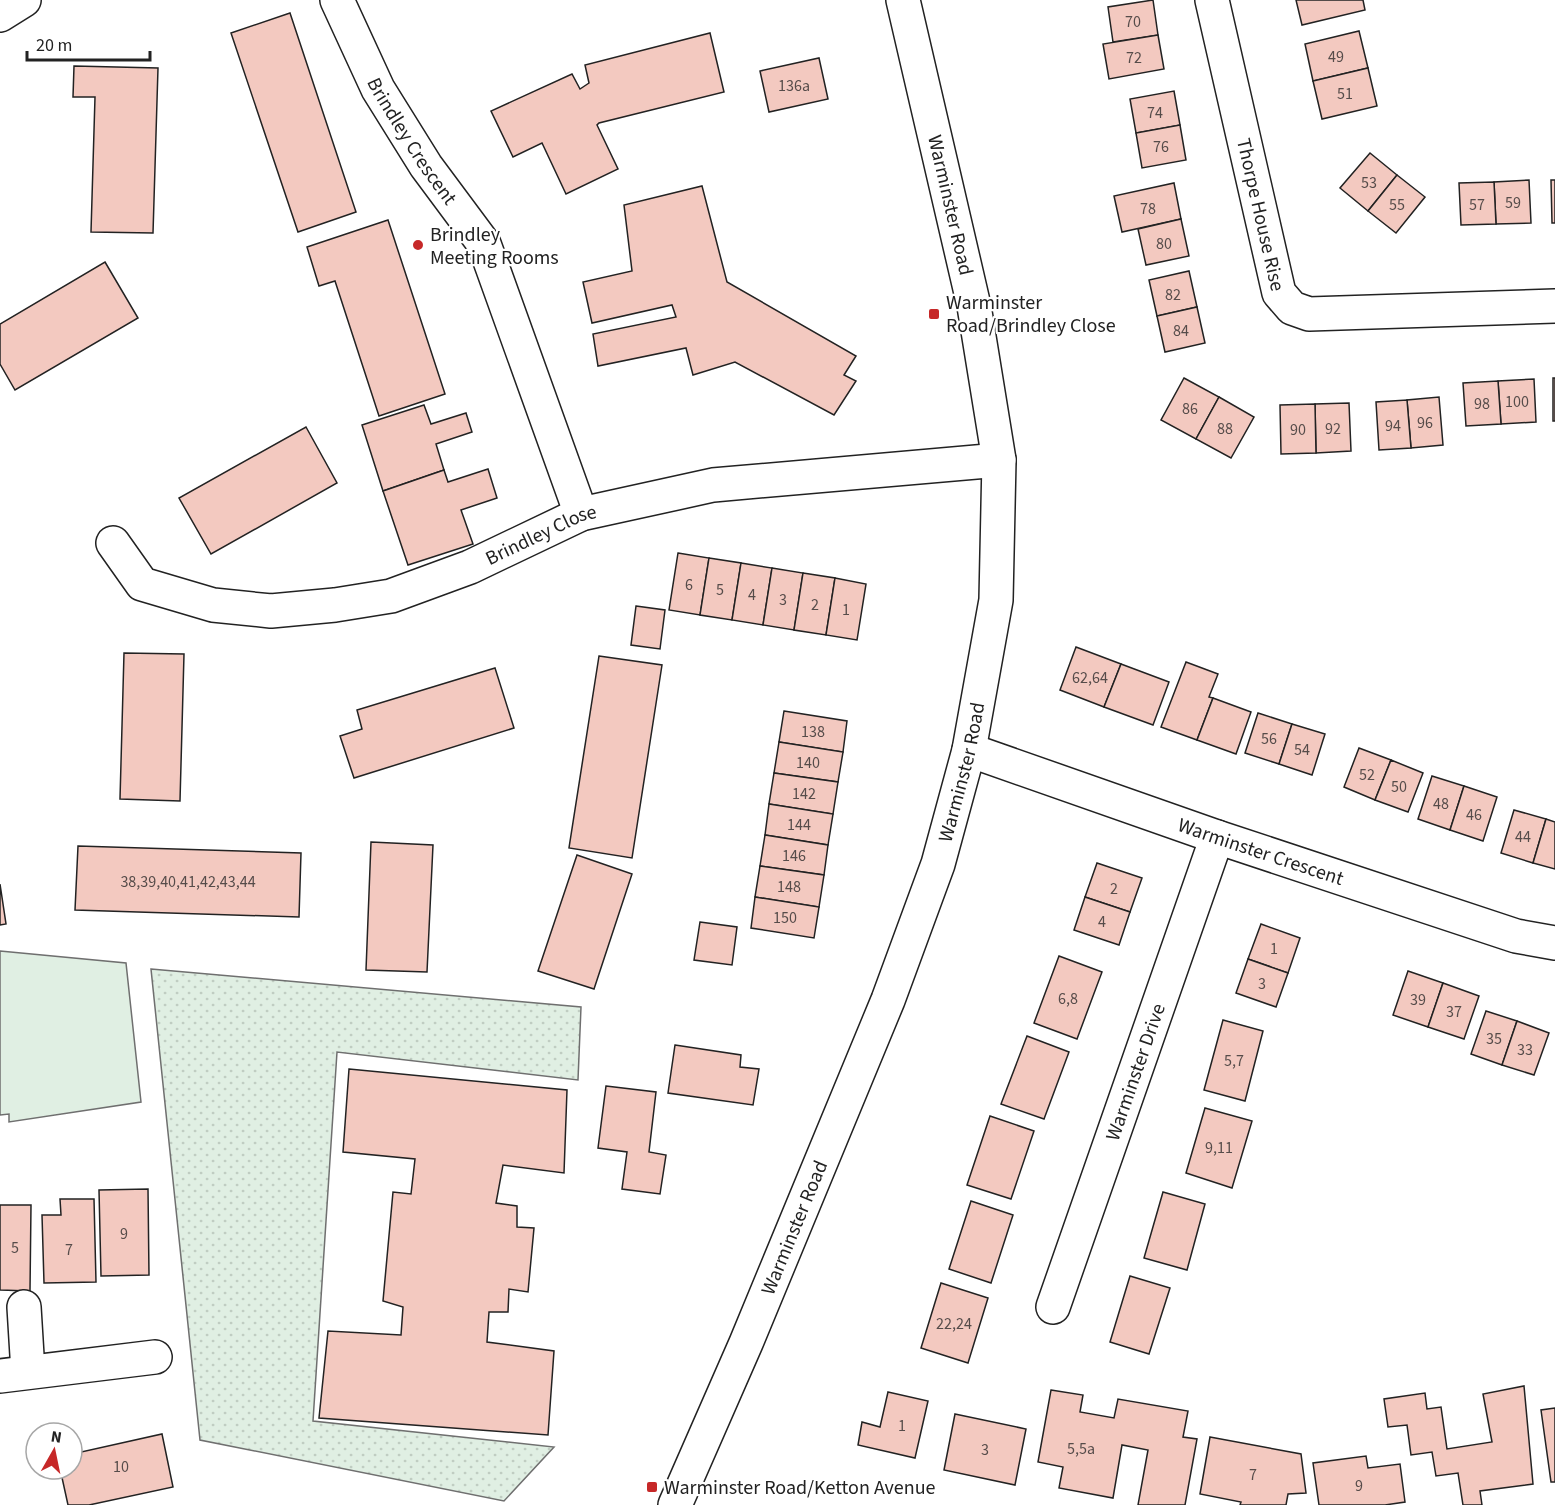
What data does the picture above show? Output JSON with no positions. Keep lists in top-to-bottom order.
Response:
{
  "streets": {
    "street": [
      "Brindley Crescent",
      "Warminster Road",
      "Thorpe House Rise",
      "Brindley Close",
      "Warminster Crescent",
      "Warminster Drive"
    ]
  },
  "crossings": [
    ["Brindley Crescent", "Brindley Close"],
    ["Warminster Road", "Brindley Close"],
    ["Warminster Road", "Warminster Crescent"],
    ["Warminster Crescent", "Warminster Drive"]
  ],
  "places": {
    "other": ["Brindley Meeting Rooms"],
    "transit": ["Warminster Road/Brindley Close", "Warminster Road/Ketton Avenue"]
  },
  "house_numbers": [
    "70",
    "49",
    "72",
    "136a",
    "51",
    "74",
    "76",
    "53",
    "59",
    "55",
    "57",
    "78",
    "80",
    "82",
    "84",
    "100",
    "98",
    "86",
    "96",
    "94",
    "88",
    "92",
    "90",
    "6",
    "5",
    "4",
    "3",
    "2",
    "1",
    "62,64",
    "138",
    "56",
    "54",
    "140",
    "52",
    "50",
    "142",
    "48",
    "46",
    "144",
    "44",
    "146",
    "38,39,40,41,42,43,44",
    "148",
    "2",
    "150",
    "4",
    "1",
    "3",
    "6,8",
    "39",
    "37",
    "35",
    "33",
    "5,7",
    "9,11",
    "9",
    "5",
    "7",
    "22,24",
    "1",
    "5,5a",
    "3",
    "10",
    "7",
    "9"
  ],
  "scale_bar": "20 m",
  "north": "top"
}
